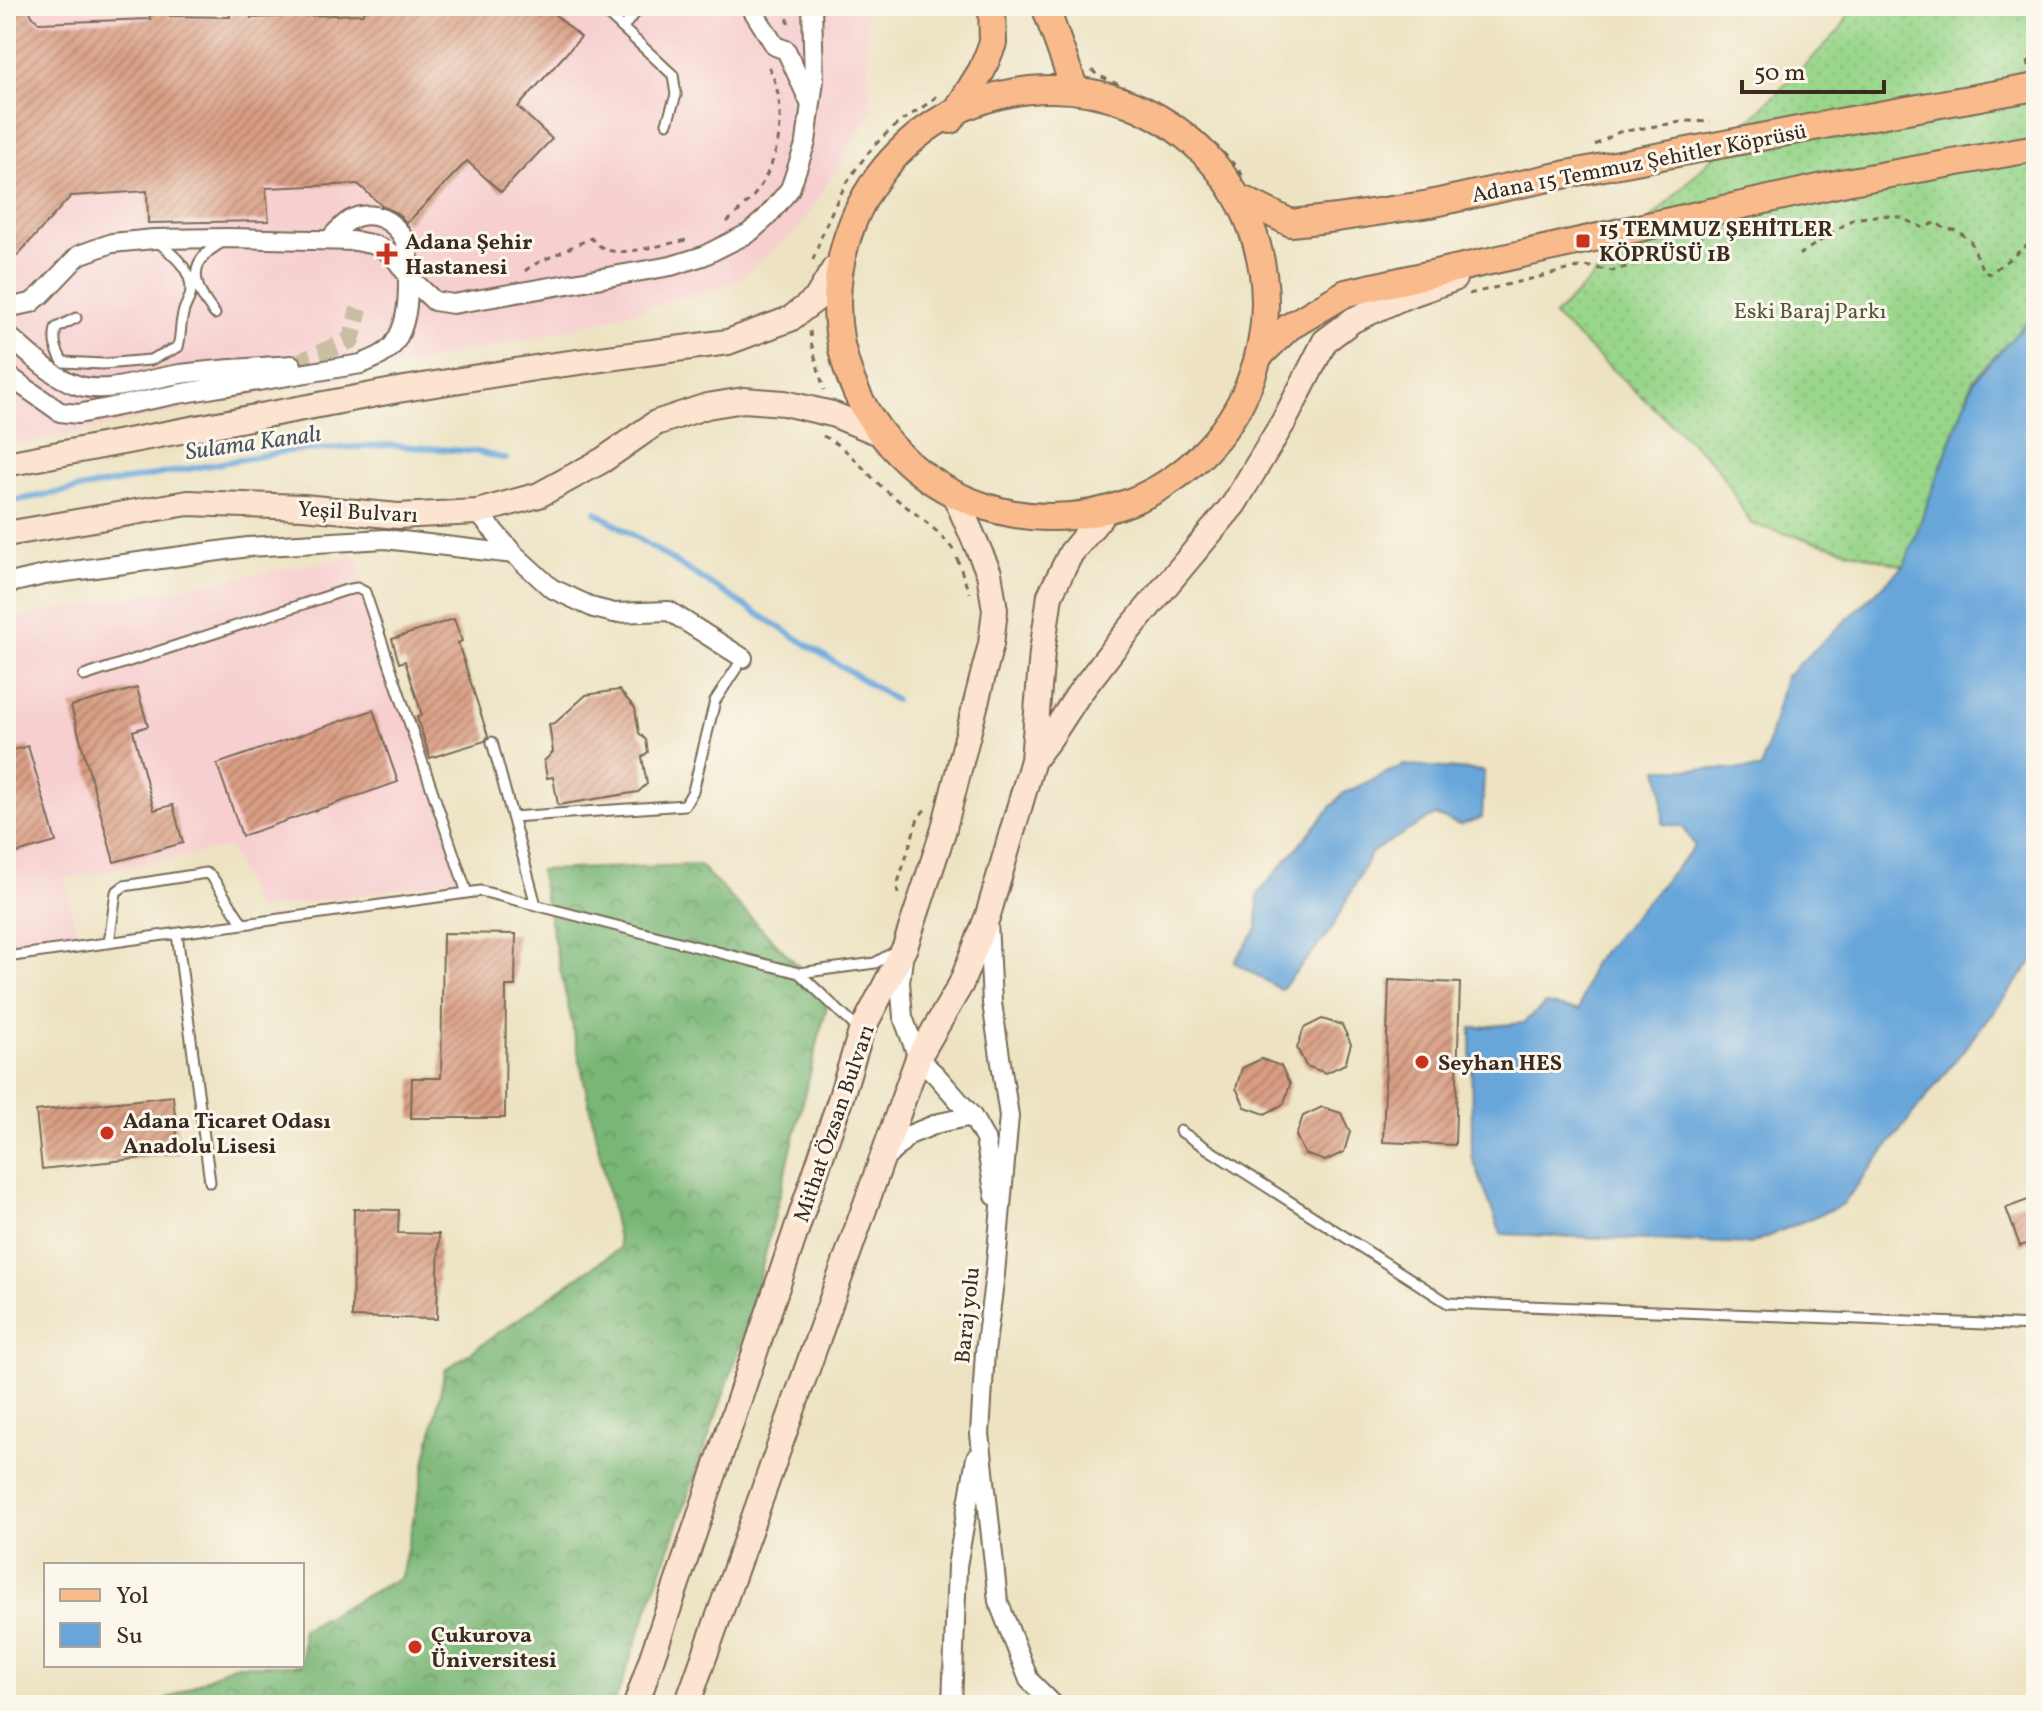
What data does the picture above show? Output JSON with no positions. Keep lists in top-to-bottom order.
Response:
{
  "streets": {
    "main road": ["Adana 15 Temmuz Şehitler Köprüsü", "Yeşil Bulvarı", "Mithat Özsan Bulvarı"],
    "street": ["Baraj yolu"]
  },
  "water": ["Sulama Kanalı"],
  "parks": ["Eski Baraj Parkı"],
  "places": {
    "transit": ["15 TEMMUZ ŞEHİTLER KÖPRÜSÜ 1B"],
    "health": ["Adana Şehir Hastanesi"],
    "other": ["Seyhan HES", "Adana Ticaret Odası Anadolu Lisesi", "Çukurova Üniversitesi"]
  },
  "legend": ["Yol", "Su"],
  "scale_bar": "50 m"
}
